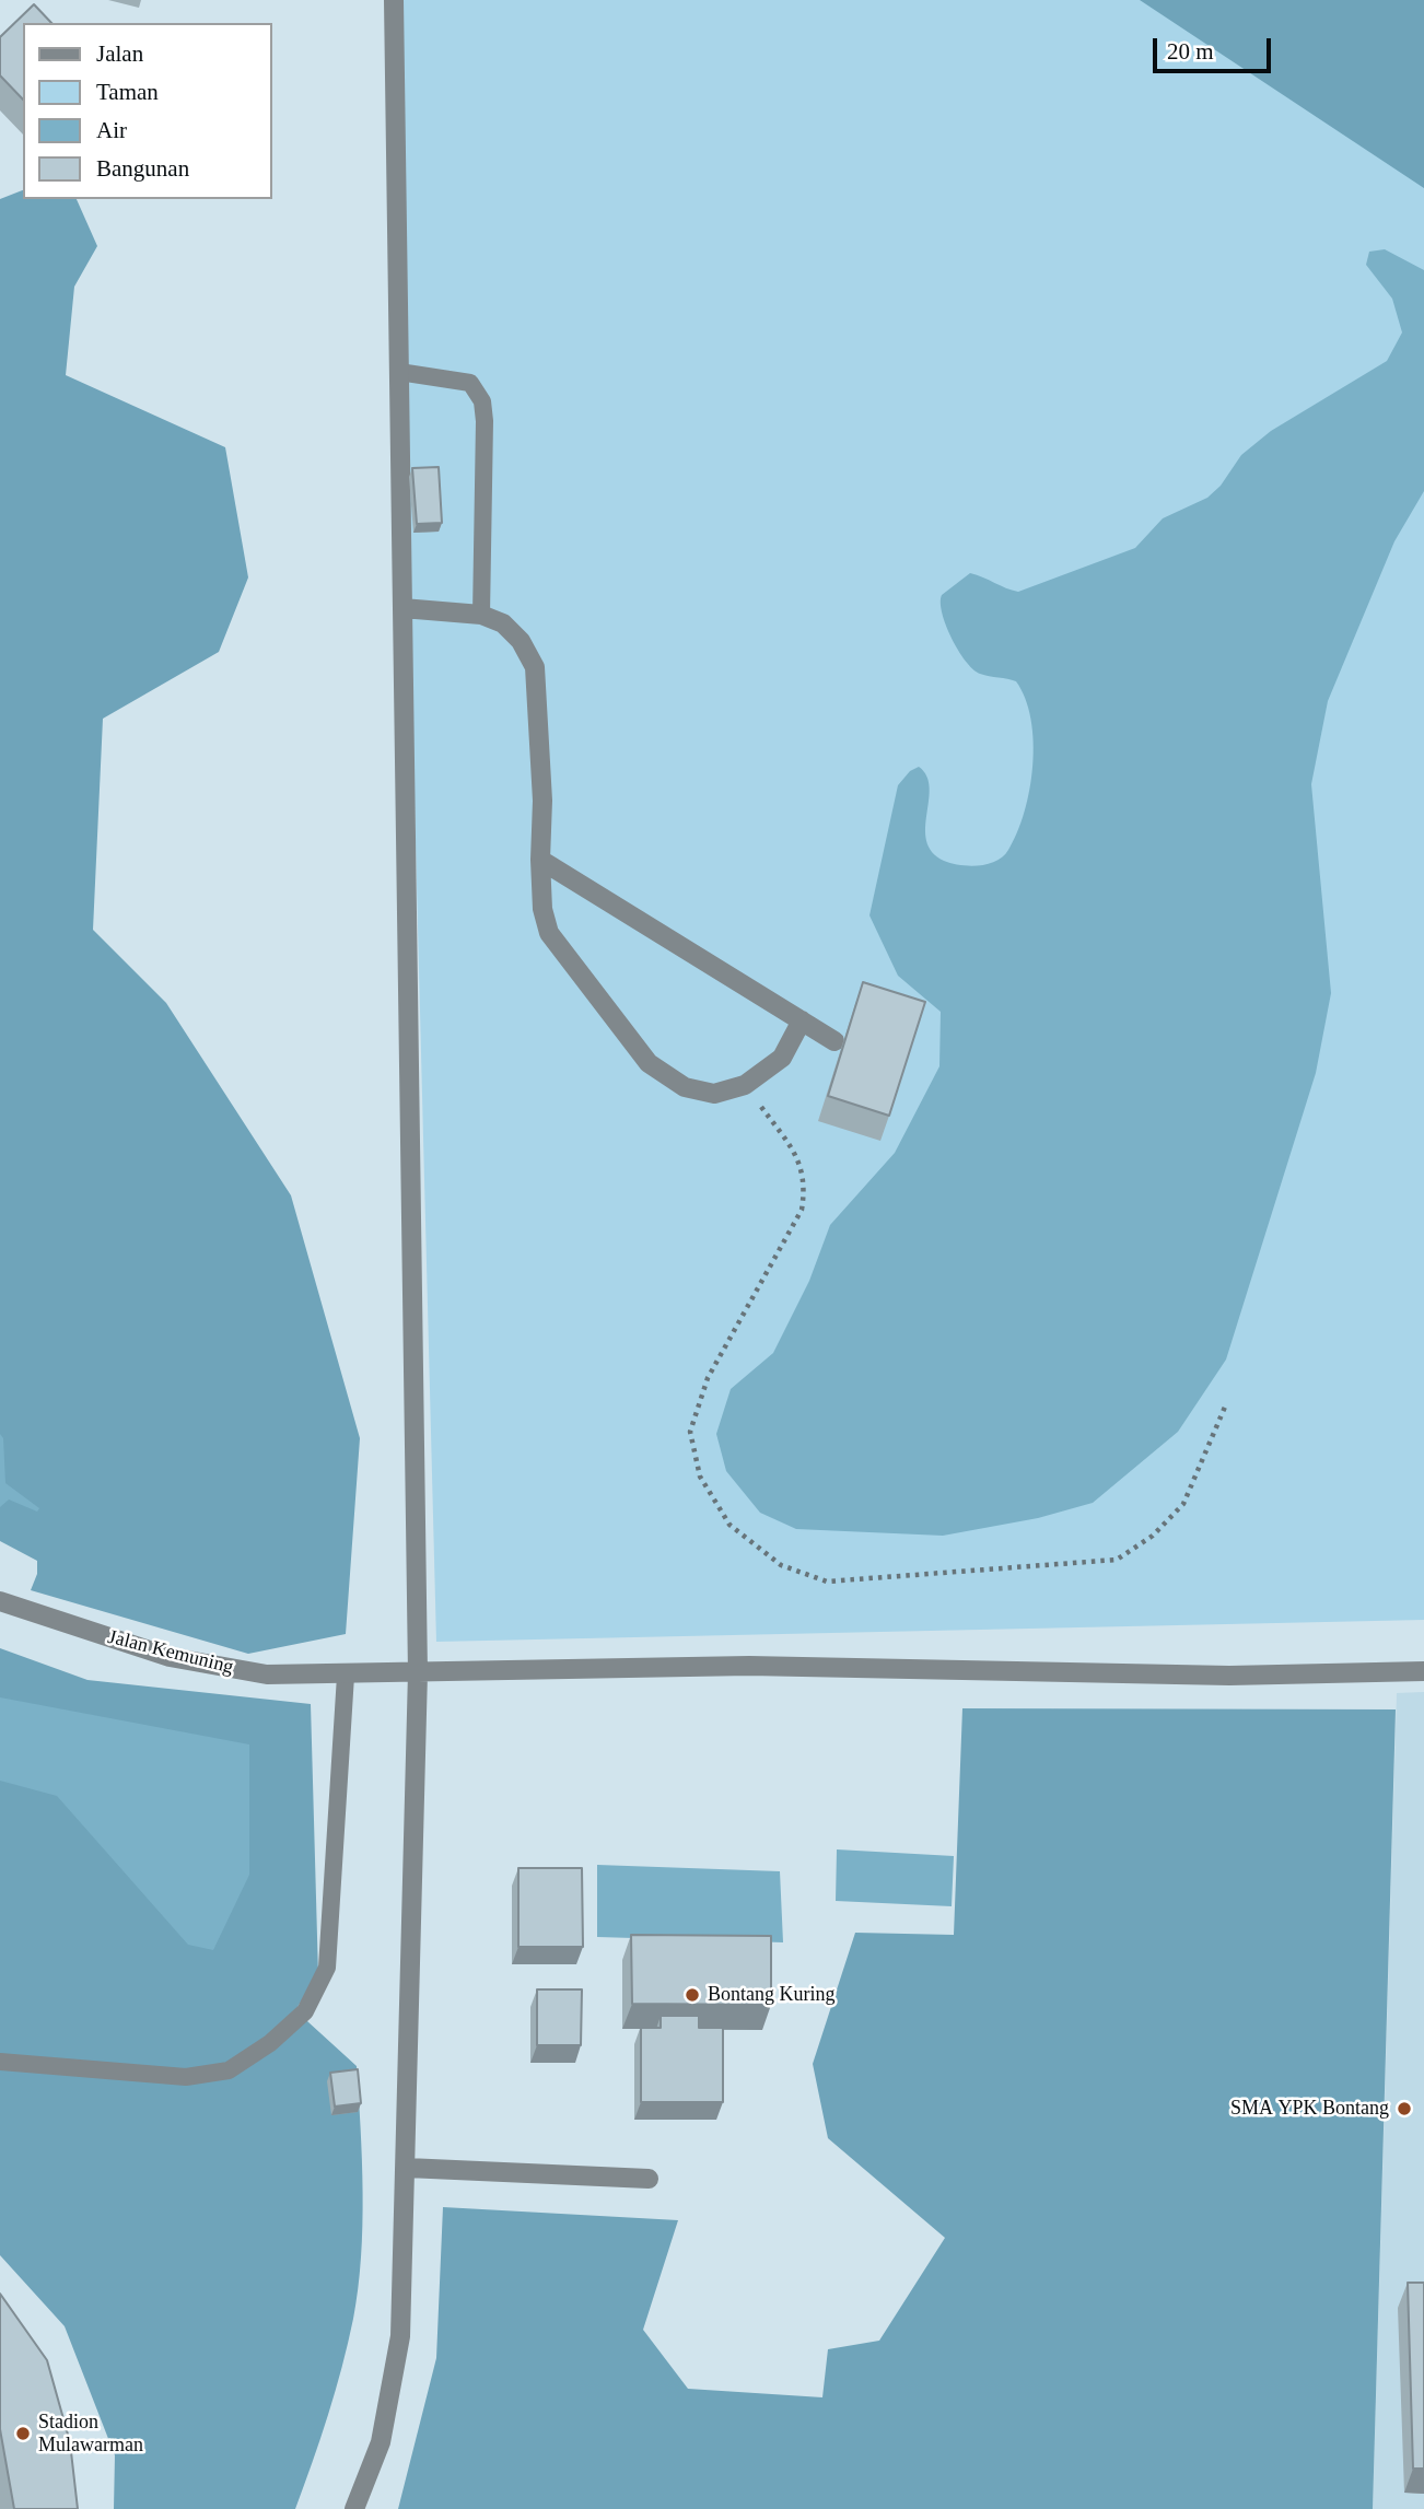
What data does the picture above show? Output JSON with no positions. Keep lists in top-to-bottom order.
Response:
{
  "streets": {
    "street": ["Jalan Kemuning"]
  },
  "places": ["Bontang Kuring", "SMA YPK Bontang", "Stadion Mulawarman"],
  "legend": [
    "Jalan",
    "Taman",
    "Air",
    "Bangunan"
  ],
  "scale_bar": "20 m"
}
